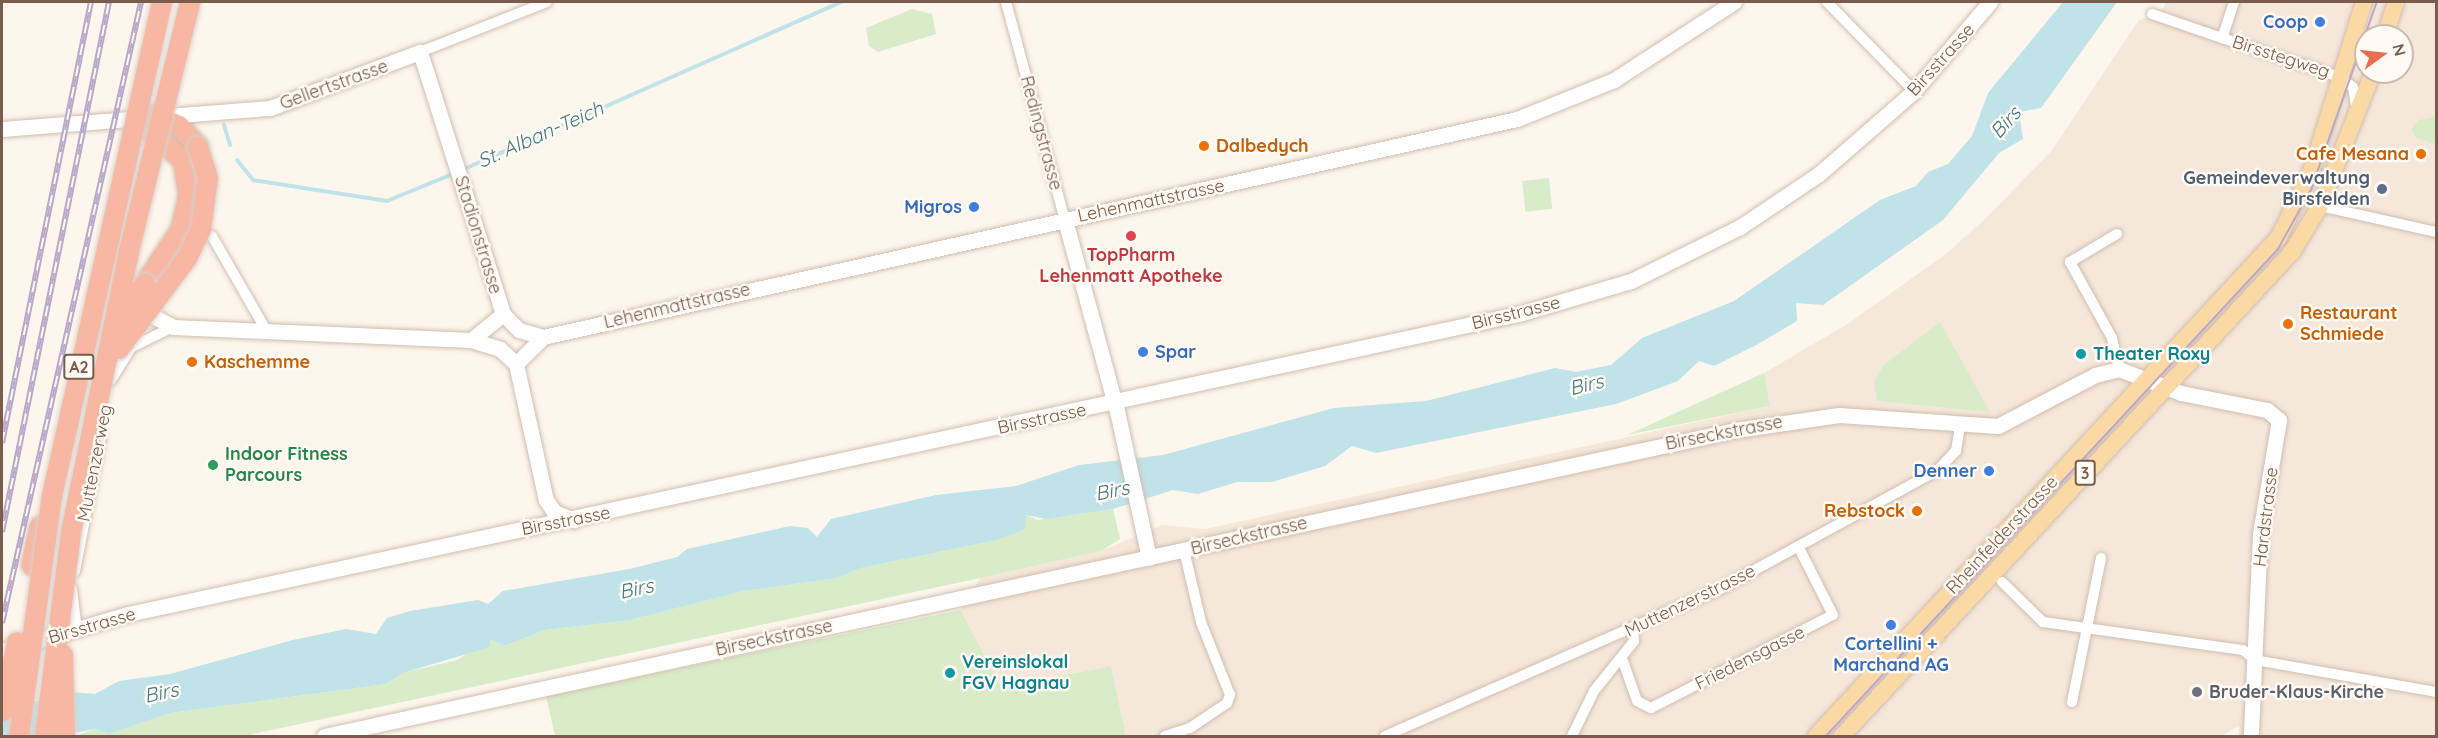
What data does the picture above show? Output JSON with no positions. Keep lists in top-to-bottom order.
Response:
{
  "streets": {
    "highway": ["A2"],
    "main road": ["3", "Rheinfelderstrasse"],
    "street": [
      "Birsstegweg",
      "Birsstrasse",
      "Gellertstrasse",
      "Redingstrasse",
      "Lehenmattstrasse",
      "Stadionstrasse",
      "Birseckstrasse",
      "Muttenzerweg",
      "Hardstrasse",
      "Muttenzerstrasse",
      "Friedensgasse"
    ]
  },
  "crossings": [
    ["Birsstegweg", "3"],
    ["Birsstrasse", "Redingstrasse"],
    ["Birsstrasse", "Muttenzerweg"],
    ["Gellertstrasse", "Stadionstrasse"],
    ["Redingstrasse", "Lehenmattstrasse"],
    ["Redingstrasse", "Birseckstrasse"],
    ["Birseckstrasse", "Muttenzerstrasse"],
    ["3", "Rheinfelderstrasse"],
    ["Hardstrasse", "Rheinfelderstrasse"],
    ["Muttenzerstrasse", "Friedensgasse"]
  ],
  "water": ["Birs", "St. Alban-Teich"],
  "places": [
    "Coop",
    "Dalbedych",
    "Cafe Mesana",
    "Gemeindeverwaltung Birsfelden",
    "Migros",
    "TopPharm Lehenmatt Apotheke",
    "Restaurant Schmiede",
    "Spar",
    "Theater Roxy",
    "Kaschemme",
    "Indoor Fitness Parcours",
    "Denner",
    "Rebstock",
    "Cortellini + Marchand AG",
    "Vereinslokal FGV Hagnau",
    "Bruder-Klaus-Kirche"
  ],
  "north": "right"
}
